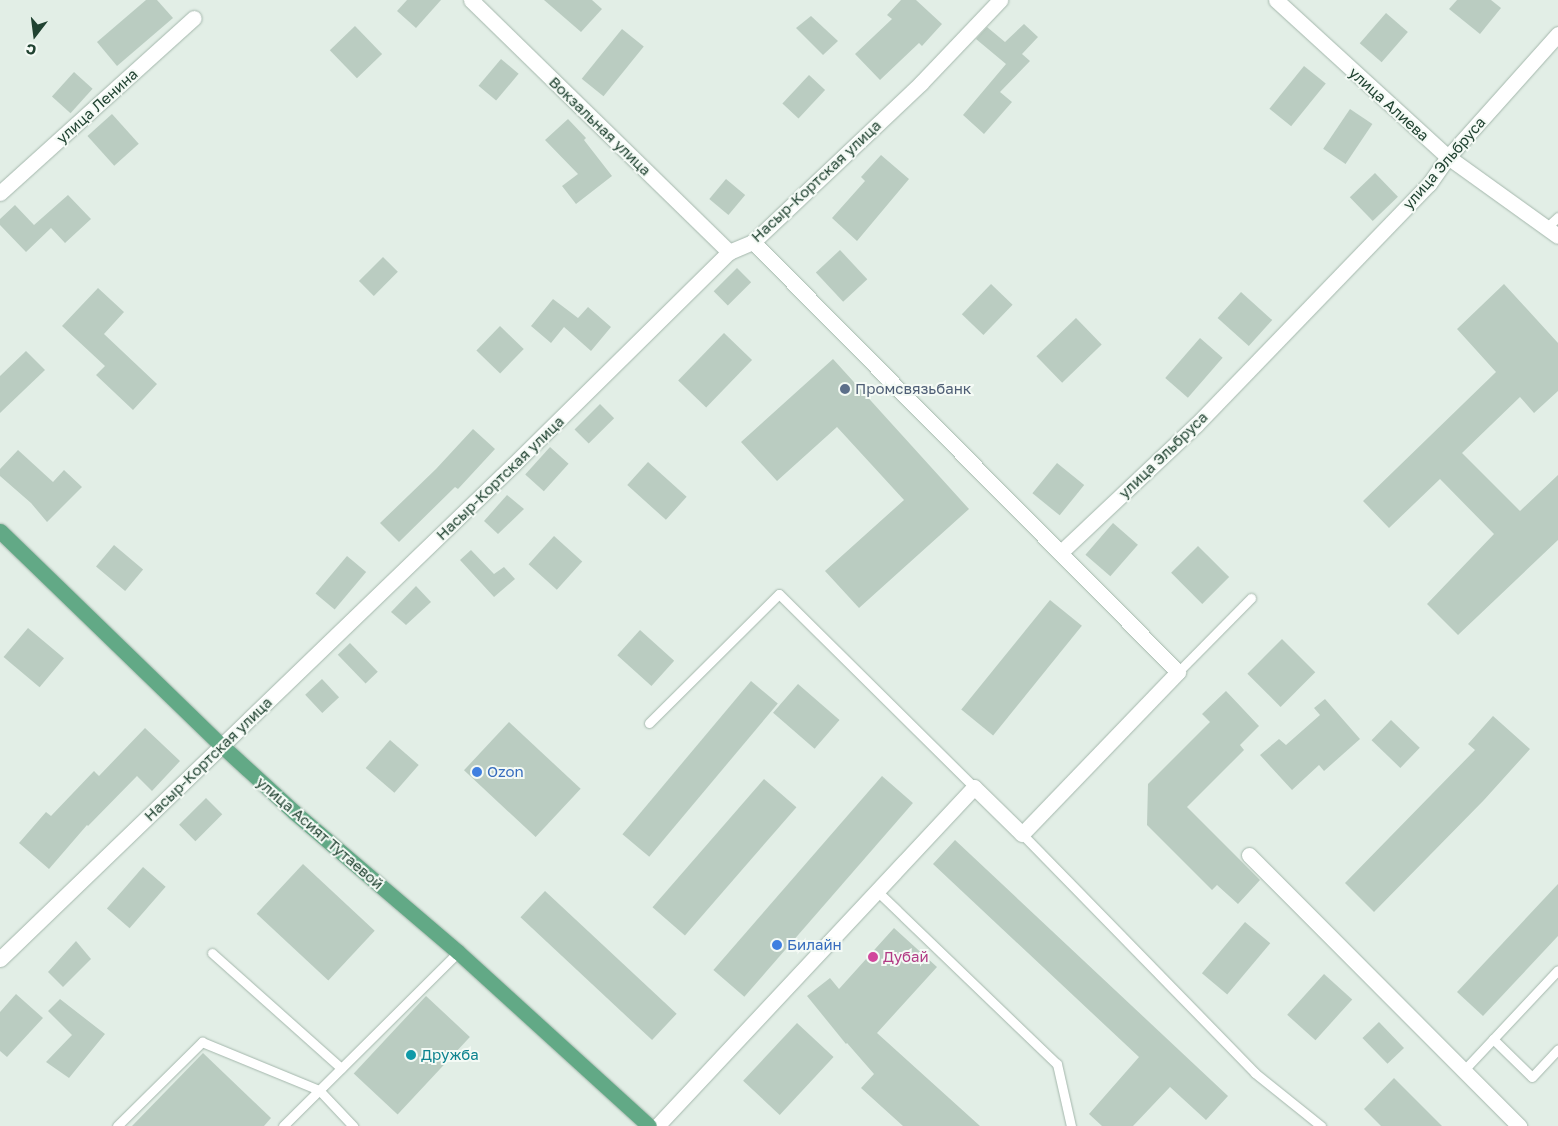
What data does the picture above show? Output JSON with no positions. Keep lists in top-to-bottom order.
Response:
{
  "streets": {
    "main road": ["улица Асият Тутаевой"],
    "street": [
      "улица Алиева",
      "улица Ленина",
      "Вокзальная улица",
      "улица Эльбруса",
      "Насыр-Кортская улица"
    ]
  },
  "crossings": [
    ["улица Алиева", "улица Эльбруса"],
    ["Вокзальная улица", "Насыр-Кортская улица"],
    ["Насыр-Кортская улица", "улица Асият Тутаевой"]
  ],
  "places": [
    "Промсвязьбанк",
    "Ozon",
    "Билайн",
    "Дубай",
    "Дружба"
  ],
  "north": "bottom"
}
